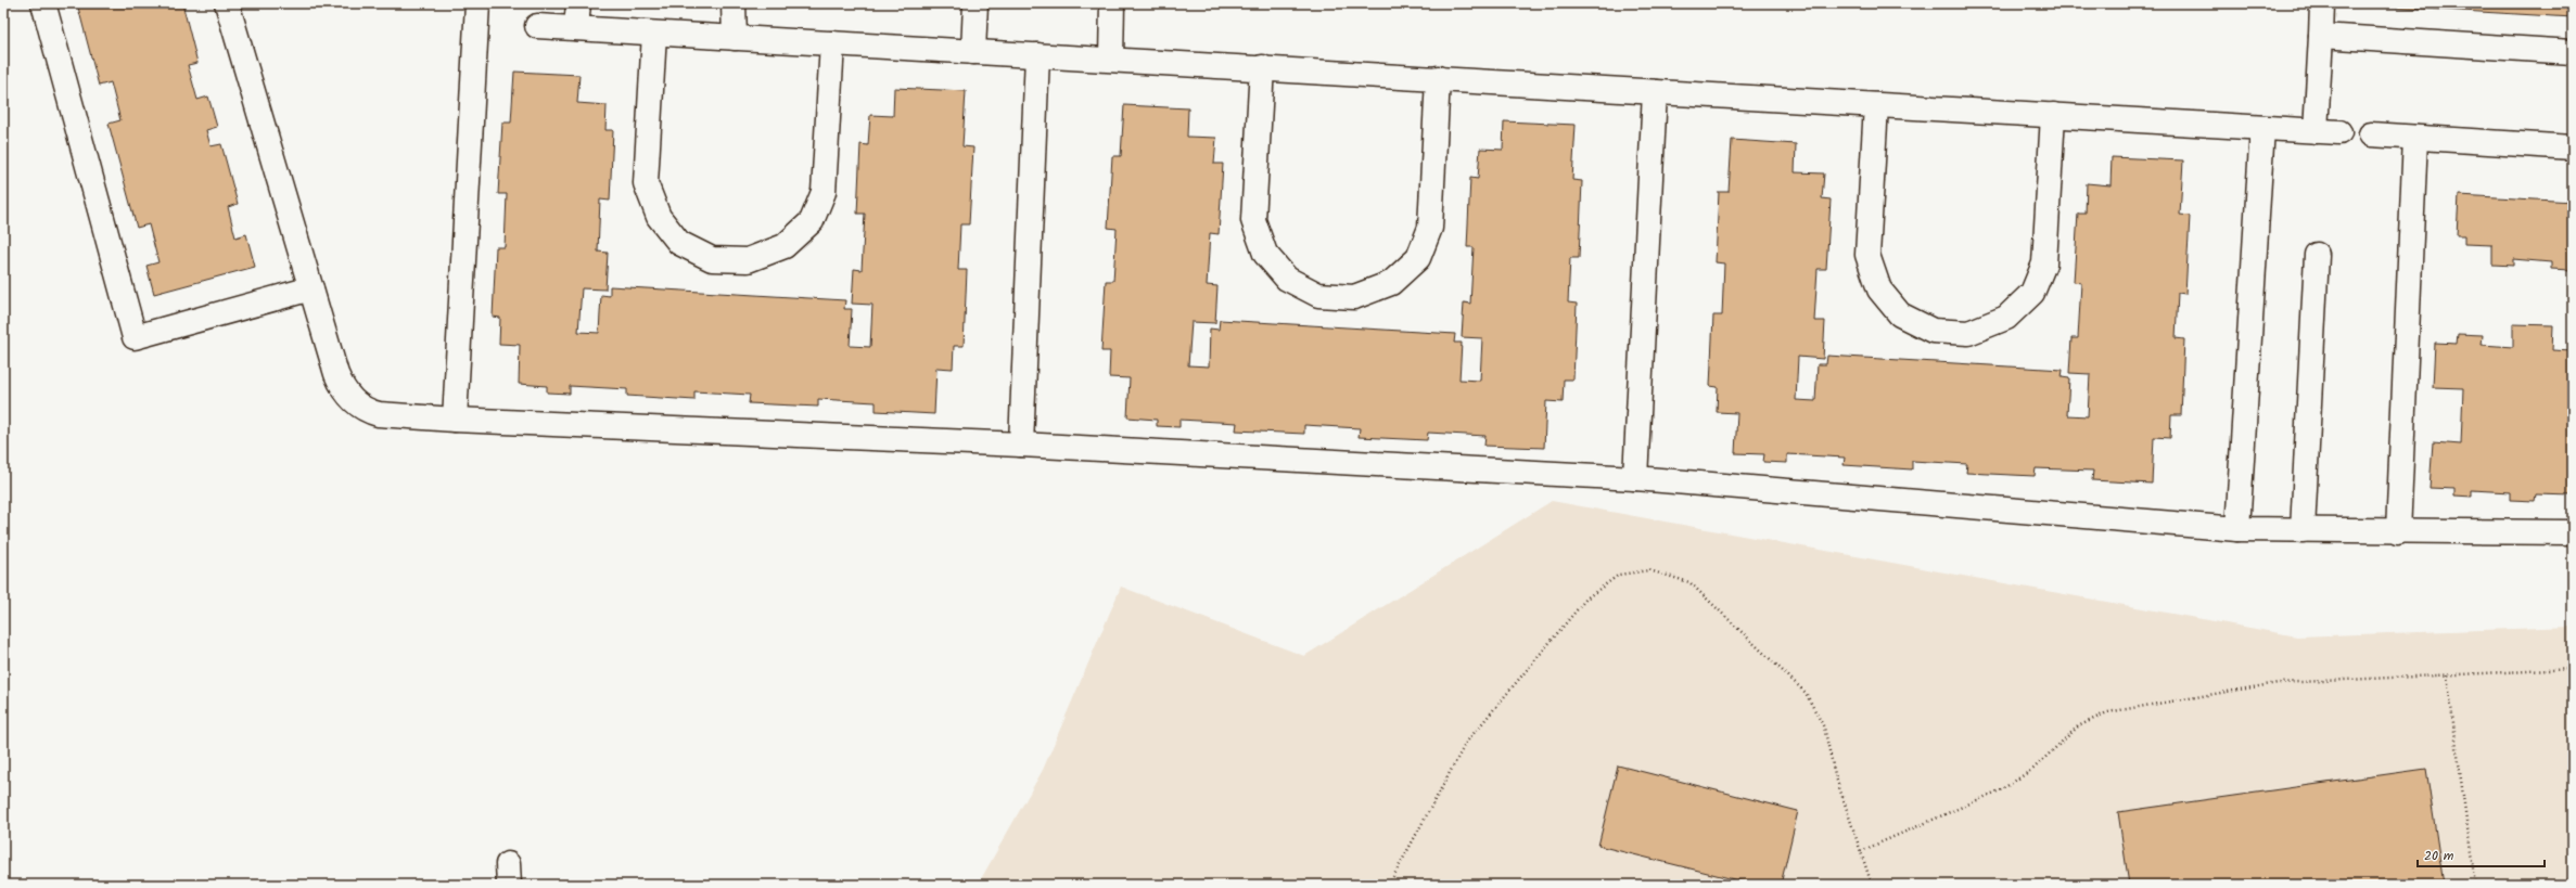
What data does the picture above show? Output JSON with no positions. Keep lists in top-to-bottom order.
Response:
{
  "scale_bar": "20 m"
}
